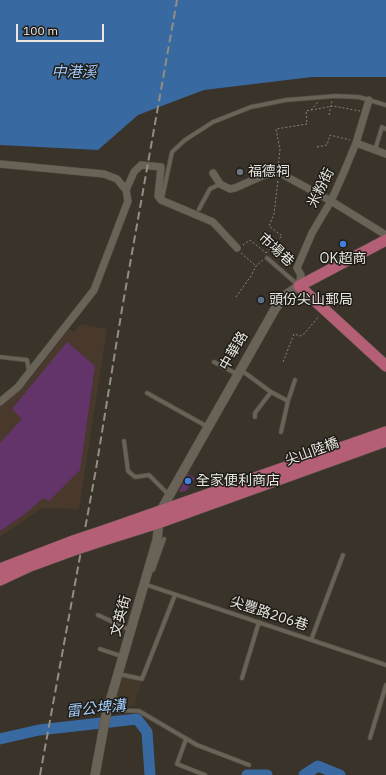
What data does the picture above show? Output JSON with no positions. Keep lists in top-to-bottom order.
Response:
{
  "streets": {
    "main road": ["中華路", "尖山陸橋"],
    "street": ["米粉街", "文英街"],
    "lane": ["市場巷", "尖豐路206巷"]
  },
  "crossings": [
    ["米粉街", "市場巷"],
    ["米粉街", "中華路"],
    ["市場巷", "中華路"],
    ["中華路", "尖山陸橋"],
    ["中華路", "文英街"],
    ["尖山陸橋", "文英街"],
    ["尖豐路206巷", "文英街"]
  ],
  "water": ["中港溪", "雷公埤溝"],
  "places": [
    "福德祠",
    "OK超商",
    "頭份尖山郵局",
    "全家便利商店"
  ],
  "scale_bar": "100 m"
}
